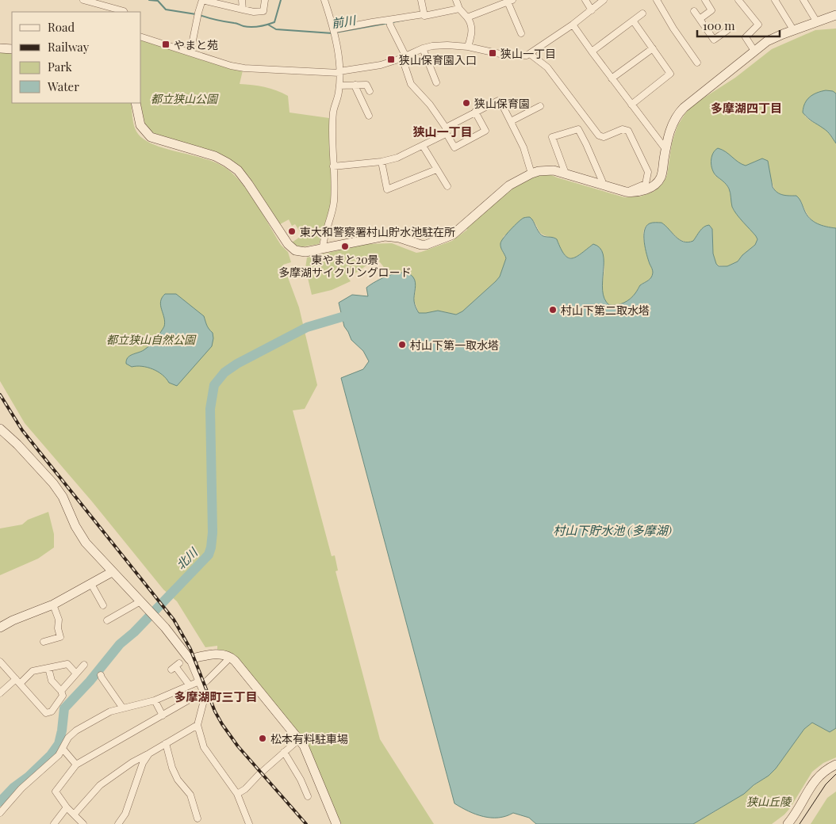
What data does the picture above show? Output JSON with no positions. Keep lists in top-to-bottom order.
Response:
{
  "districts": ["多摩湖四丁目", "狭山一丁目", "多摩湖町三丁目"],
  "water": ["前川", "村山下貯水池 (多摩湖)", "北川"],
  "parks": ["都立狭山公園", "都立狭山自然公園", "狭山丘陵"],
  "places": {
    "transit": ["やまと苑", "狭山一丁目", "狭山保育園入口"],
    "other": [
      "狭山保育園",
      "東大和警察署村山貯水池駐在所",
      "東やまと20景 多摩湖サイクリングロード",
      "村山下第二取水塔",
      "村山下第一取水塔",
      "松本有料駐車場"
    ]
  },
  "legend": [
    "Road",
    "Railway",
    "Park",
    "Water"
  ],
  "scale_bar": "100 m"
}
